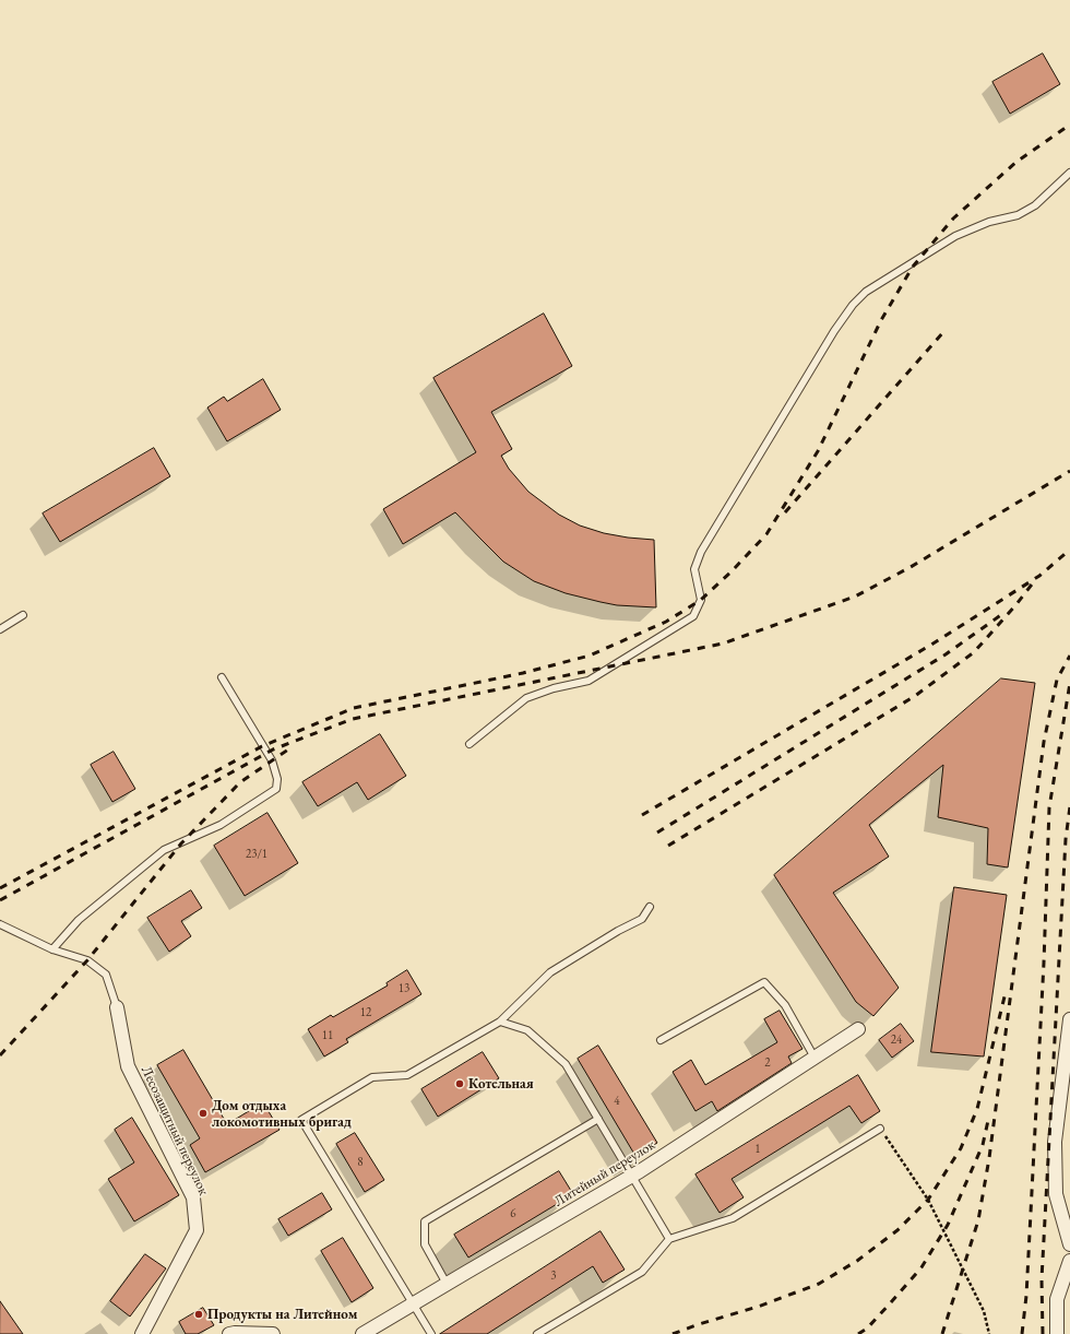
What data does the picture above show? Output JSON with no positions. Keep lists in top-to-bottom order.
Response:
{
  "streets": {
    "street": ["Лесозащитный переулок", "Литейный переулок"]
  },
  "places": ["Котельная", "Дом отдыха локомотивных бригад", "Продукты на Литейном"],
  "house_numbers": [
    "23/1",
    "13",
    "12",
    "11",
    "24",
    "2",
    "4",
    "1",
    "8",
    "6",
    "3"
  ]
}
